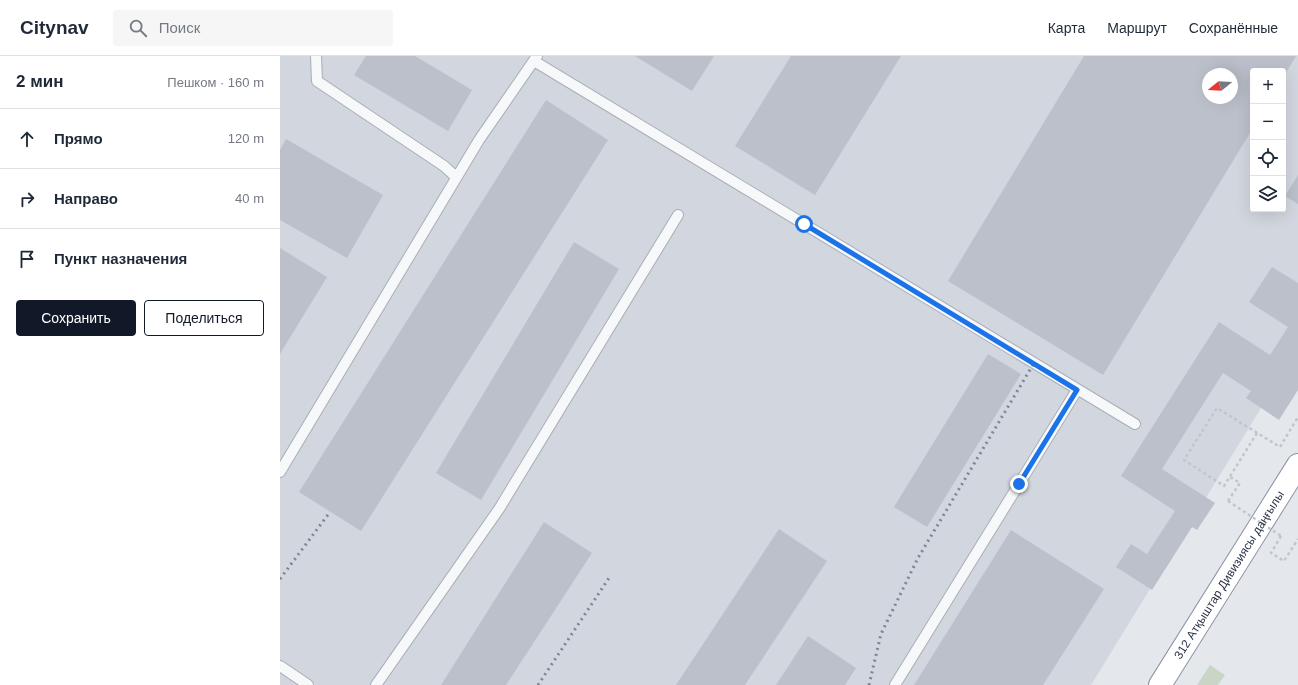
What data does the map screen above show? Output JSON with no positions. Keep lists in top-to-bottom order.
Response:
{
  "streets": {
    "highway": ["312 Атқыштар Дивизиясы даңғылы"]
  },
  "north": "left",
  "page": {
    "header": "Citynav",
    "search": "Поиск",
    "nav": ["Карта", "Маршрут", "Сохранённые"],
    "heading": ["2 мин", "Пешком · 160 m"],
    "map_buttons": ["+", "−"],
    "list": [
      ["Прямо", "120 m"],
      ["Направо", "40 m"],
      "Пункт назначения"
    ],
    "buttons": ["Сохранить", "Поделиться"]
  }
}
